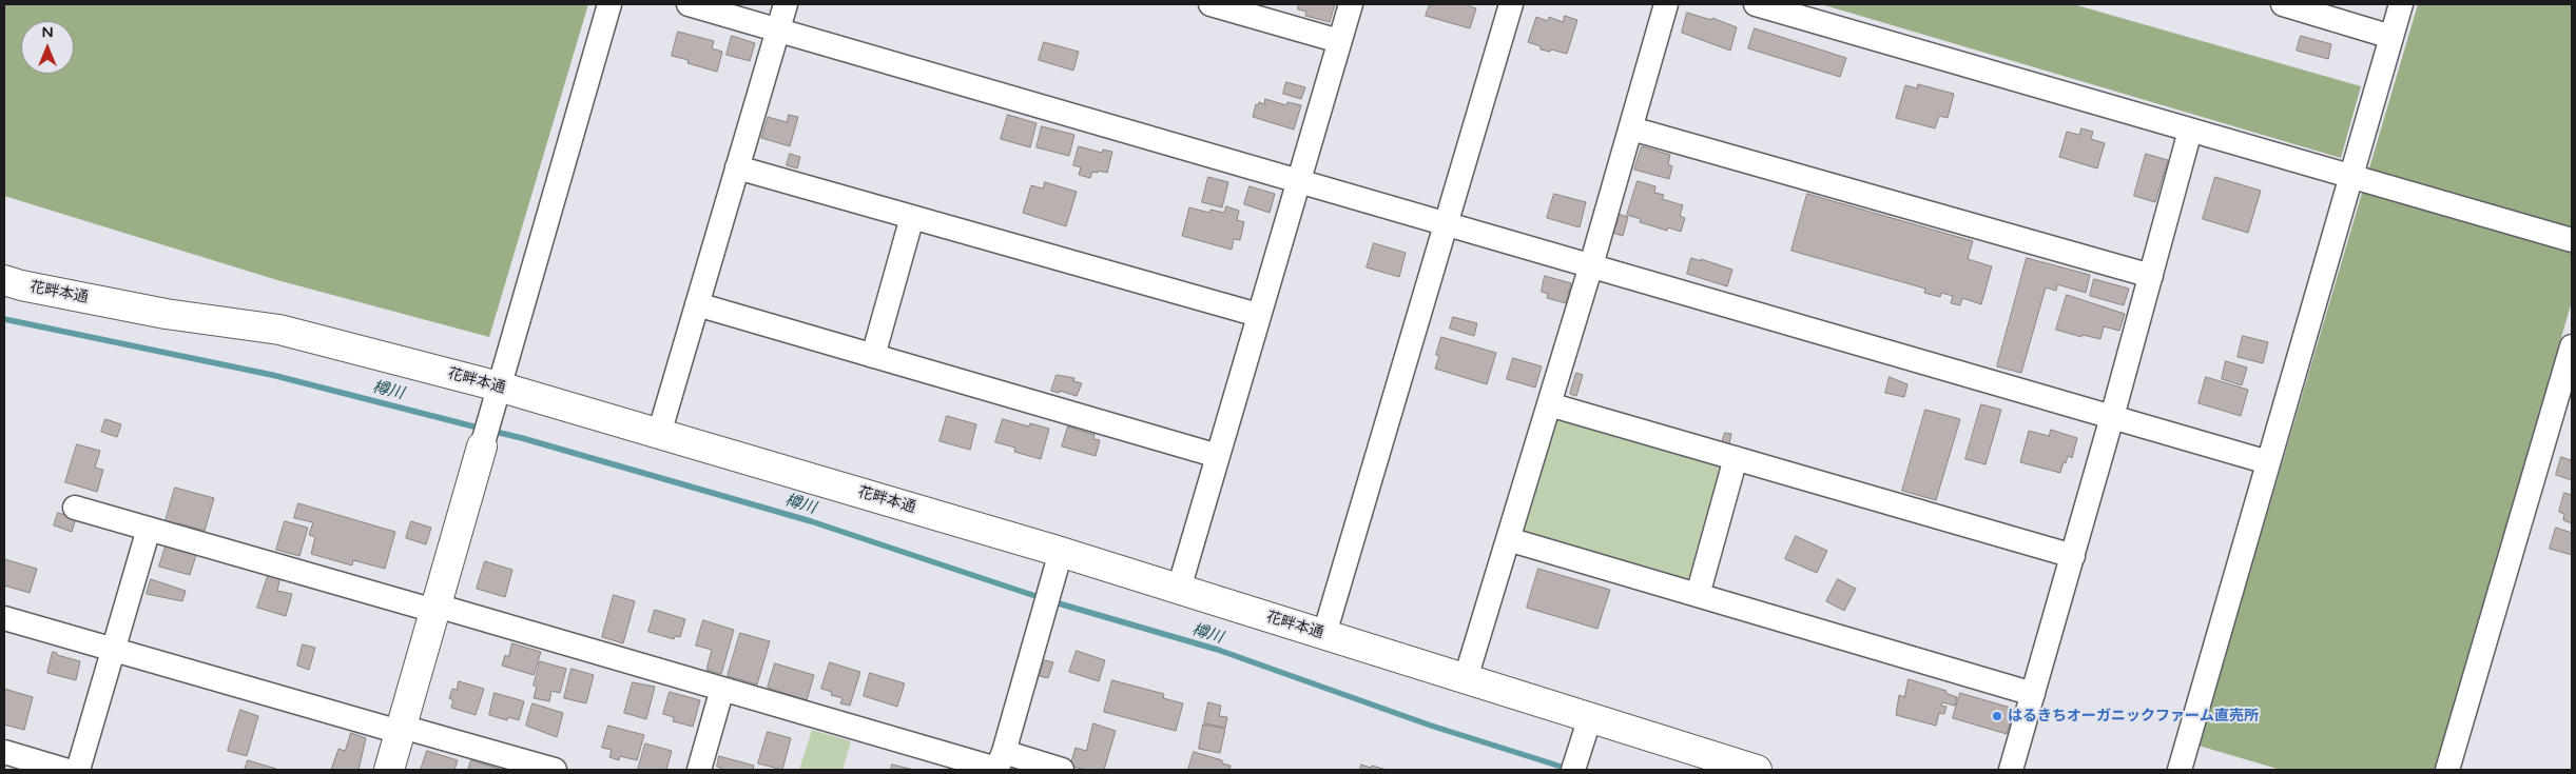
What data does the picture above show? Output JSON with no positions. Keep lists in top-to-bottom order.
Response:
{
  "streets": {
    "street": ["花畔本通"]
  },
  "water": ["樽川"],
  "places": ["はるきちオーガニックファーム直売所"],
  "north": "top"
}
